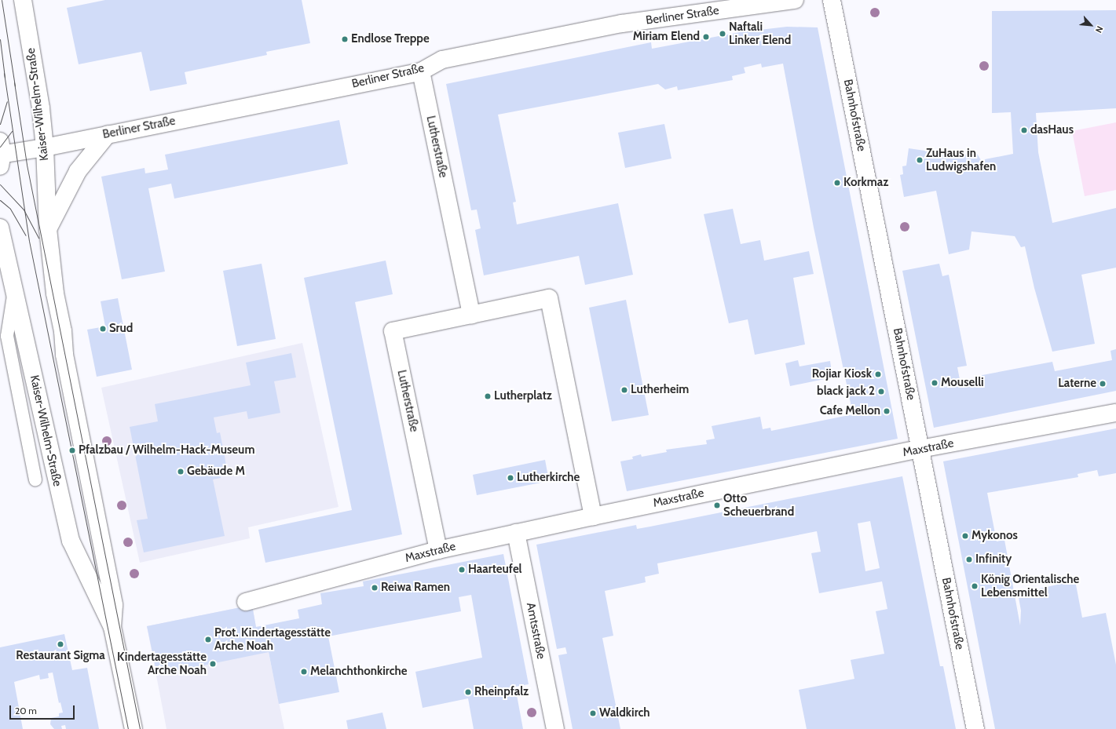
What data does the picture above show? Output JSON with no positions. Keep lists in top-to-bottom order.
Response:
{
  "streets": {
    "street": [
      "Berliner Straße",
      "Kaiser-Wilhelm-Straße",
      "Bahnhofstraße",
      "Lutherstraße",
      "Maxstraße",
      "Amtsstraße"
    ]
  },
  "crossings": [
    ["Berliner Straße", "Kaiser-Wilhelm-Straße"],
    ["Berliner Straße", "Lutherstraße"],
    ["Bahnhofstraße", "Maxstraße"],
    ["Lutherstraße", "Maxstraße"],
    ["Maxstraße", "Amtsstraße"]
  ],
  "places": [
    "Naftali Linker Elend",
    "Miriam Elend",
    "Endlose Treppe",
    "dasHaus",
    "ZuHaus in Ludwigshafen",
    "Korkmaz",
    "Srud",
    "Rojiar Kiosk",
    "Mouselli",
    "Laterne",
    "Lutherheim",
    "black jack 2",
    "Lutherplatz",
    "Cafe Mellon",
    "Pfalzbau / Wilhelm-Hack-Museum",
    "Gebäude M",
    "Lutherkirche",
    "Otto Scheuerbrand",
    "Mykonos",
    "Infinity",
    "Haarteufel",
    "König Orientalische Lebensmittel",
    "Reiwa Ramen",
    "Prot. Kindertagesstätte Arche Noah",
    "Restaurant Sigma",
    "Kindertagesstätte Arche Noah",
    "Melanchthonkirche",
    "Rheinpfalz",
    "Waldkirch"
  ],
  "scale_bar": "20 m",
  "north": "bottom right"
}
